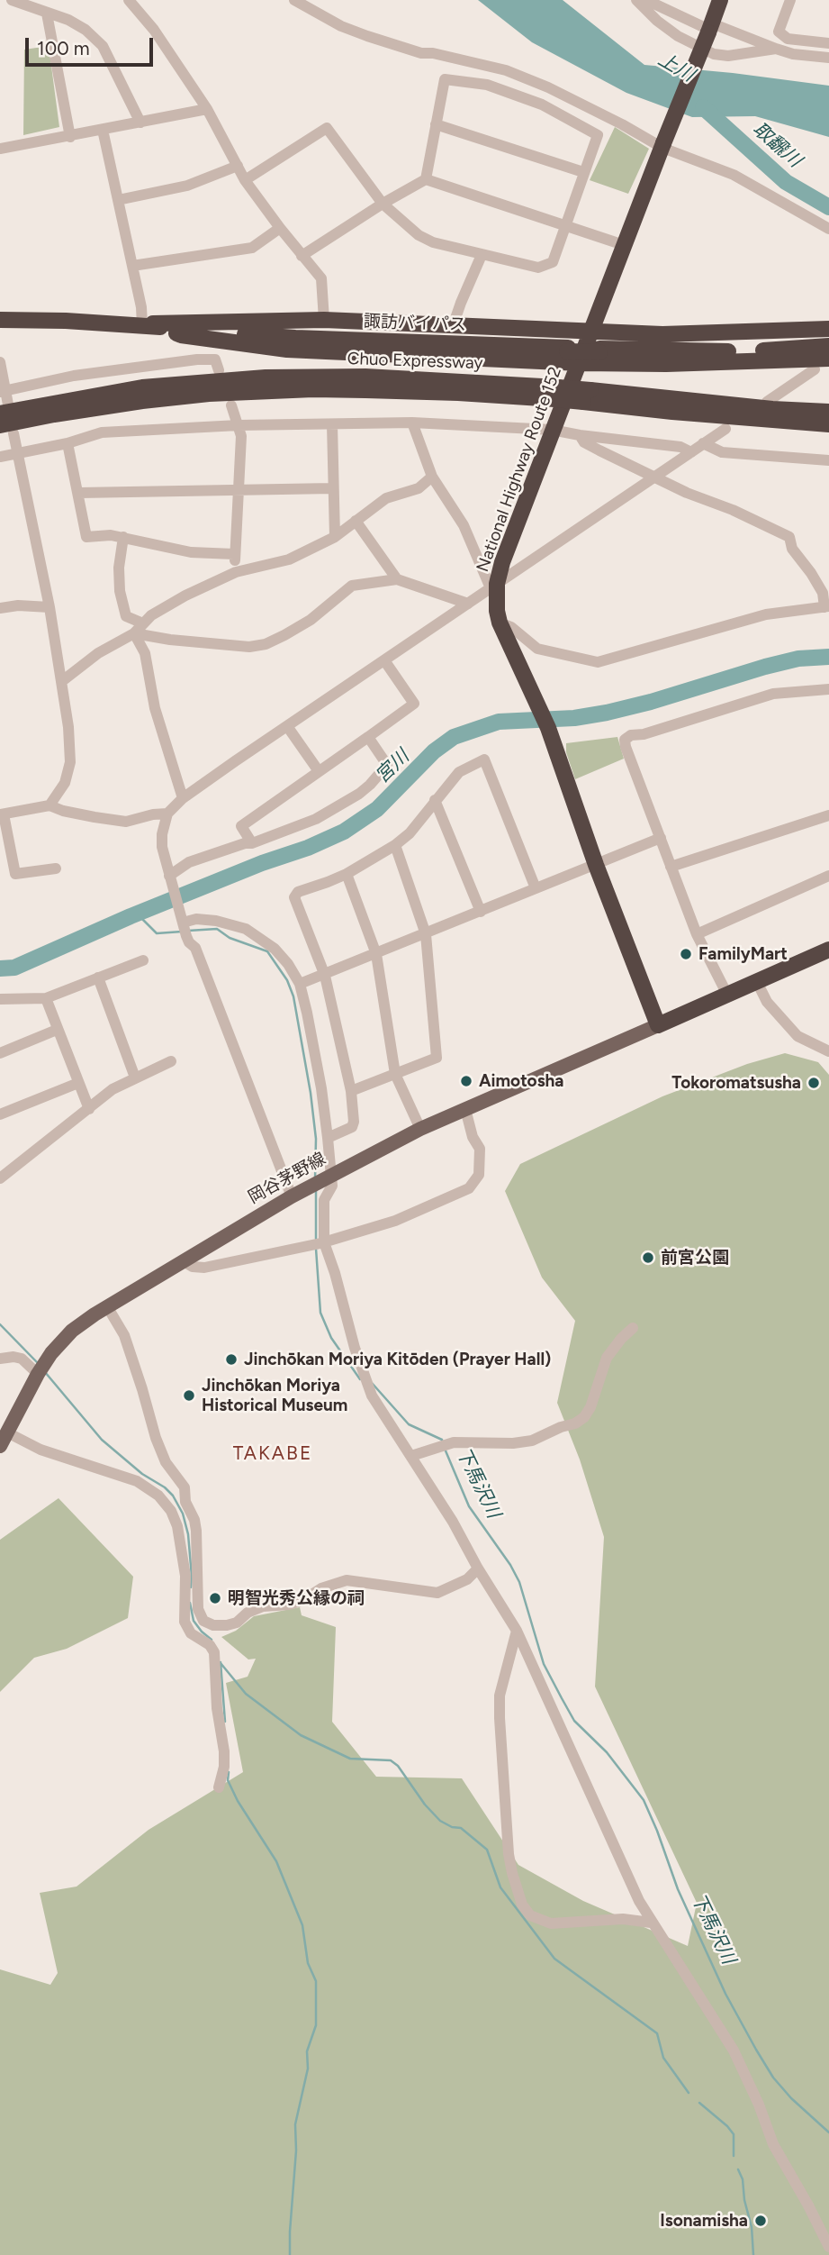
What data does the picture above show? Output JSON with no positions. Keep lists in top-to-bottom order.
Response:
{
  "streets": {
    "highway": ["諏訪バイパス", "Chuo Expressway", "National Highway Route 152"],
    "main road": ["岡谷茅野線"]
  },
  "crossings": [
    ["National Highway Route 152", "岡谷茅野線"]
  ],
  "districts": ["TAKABE"],
  "water": [
    "上川",
    "取飜川",
    "宮川",
    "下馬沢川"
  ],
  "places": [
    "FamilyMart",
    "Aimotosha",
    "Tokoromatsusha",
    "前宮公園",
    "Jinchōkan Moriya Kitōden (Prayer Hall)",
    "Jinchōkan Moriya Historical Museum",
    "明智光秀公縁の祠",
    "Isonamisha"
  ],
  "scale_bar": "100 m"
}
